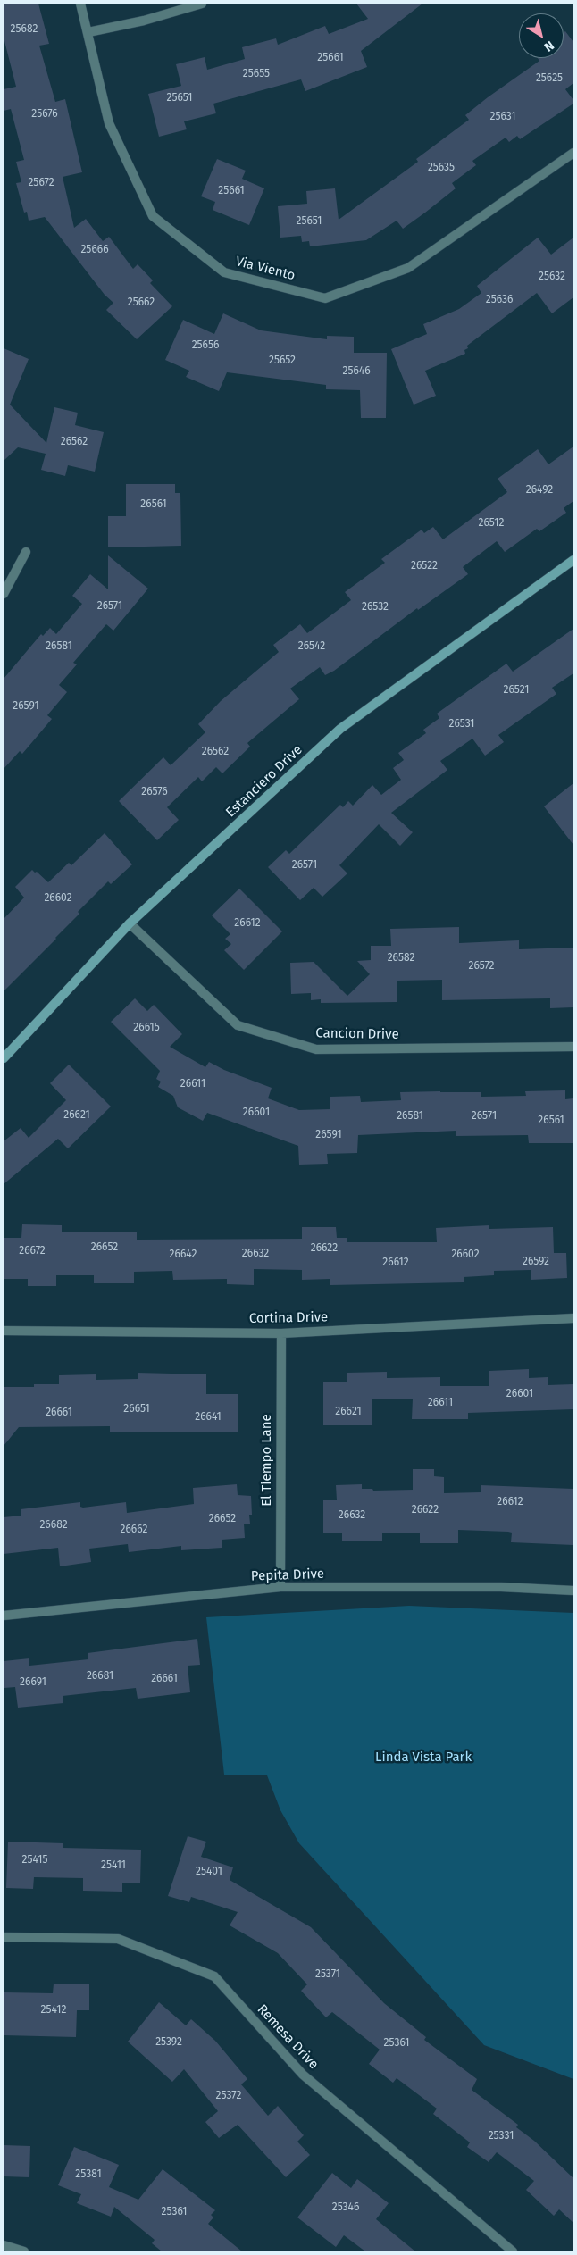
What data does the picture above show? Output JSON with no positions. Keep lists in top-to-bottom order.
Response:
{
  "streets": {
    "street": [
      "Via Viento",
      "Estanciero Drive",
      "Cancion Drive",
      "Cortina Drive",
      "El Tiempo Lane",
      "Pepita Drive",
      "Remesa Drive"
    ]
  },
  "crossings": [
    ["Estanciero Drive", "Cancion Drive"],
    ["Cortina Drive", "El Tiempo Lane"],
    ["El Tiempo Lane", "Pepita Drive"]
  ],
  "parks": ["Linda Vista Park"],
  "house_numbers": [
    "25682",
    "25661",
    "25655",
    "25625",
    "25651",
    "25676",
    "25631",
    "25635",
    "25672",
    "25661",
    "25651",
    "25666",
    "25632",
    "25636",
    "25662",
    "25656",
    "25652",
    "25646",
    "26562",
    "26492",
    "26561",
    "26512",
    "26522",
    "26571",
    "26532",
    "26581",
    "26542",
    "26521",
    "26591",
    "26531",
    "26562",
    "26576",
    "26571",
    "26602",
    "26612",
    "26582",
    "26572",
    "26615",
    "26611",
    "26601",
    "26621",
    "26581",
    "26571",
    "26561",
    "26591",
    "26652",
    "26622",
    "26672",
    "26632",
    "26642",
    "26602",
    "26592",
    "26612",
    "26601",
    "26611",
    "26651",
    "26621",
    "26661",
    "26641",
    "26612",
    "26622",
    "26632",
    "26652",
    "26682",
    "26662",
    "26681",
    "26661",
    "26691",
    "25415",
    "25411",
    "25401",
    "25371",
    "25412",
    "25392",
    "25361",
    "25372",
    "25331",
    "25381",
    "25346",
    "25361"
  ],
  "north": "bottom right"
}
